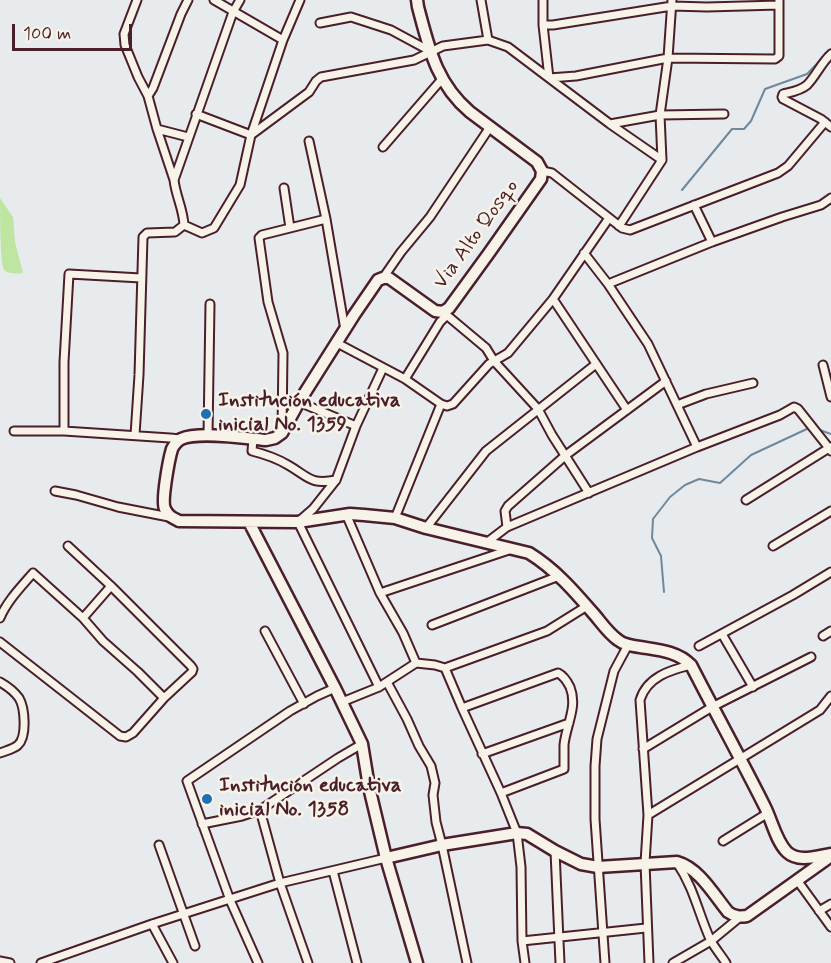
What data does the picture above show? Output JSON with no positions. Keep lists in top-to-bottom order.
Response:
{
  "streets": {
    "street": ["Via Alto Qosqo"]
  },
  "places": ["Institución educativa inicial No. 1359", "Institución educativa inicial No. 1358"],
  "scale_bar": "100 m"
}
